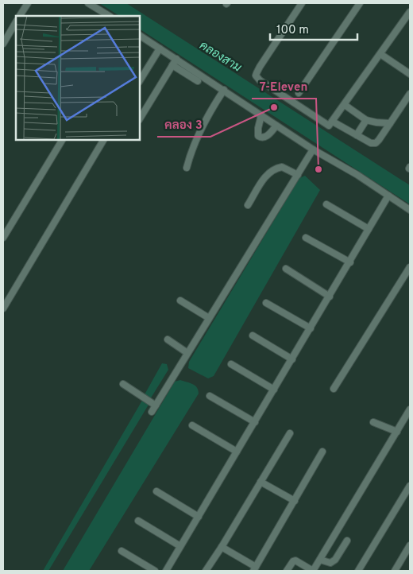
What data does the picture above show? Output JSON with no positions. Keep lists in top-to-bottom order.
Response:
{
  "water": ["คลองสาม"],
  "places": ["คลอง 3", "7-Eleven"],
  "scale_bar": "100 m"
}
